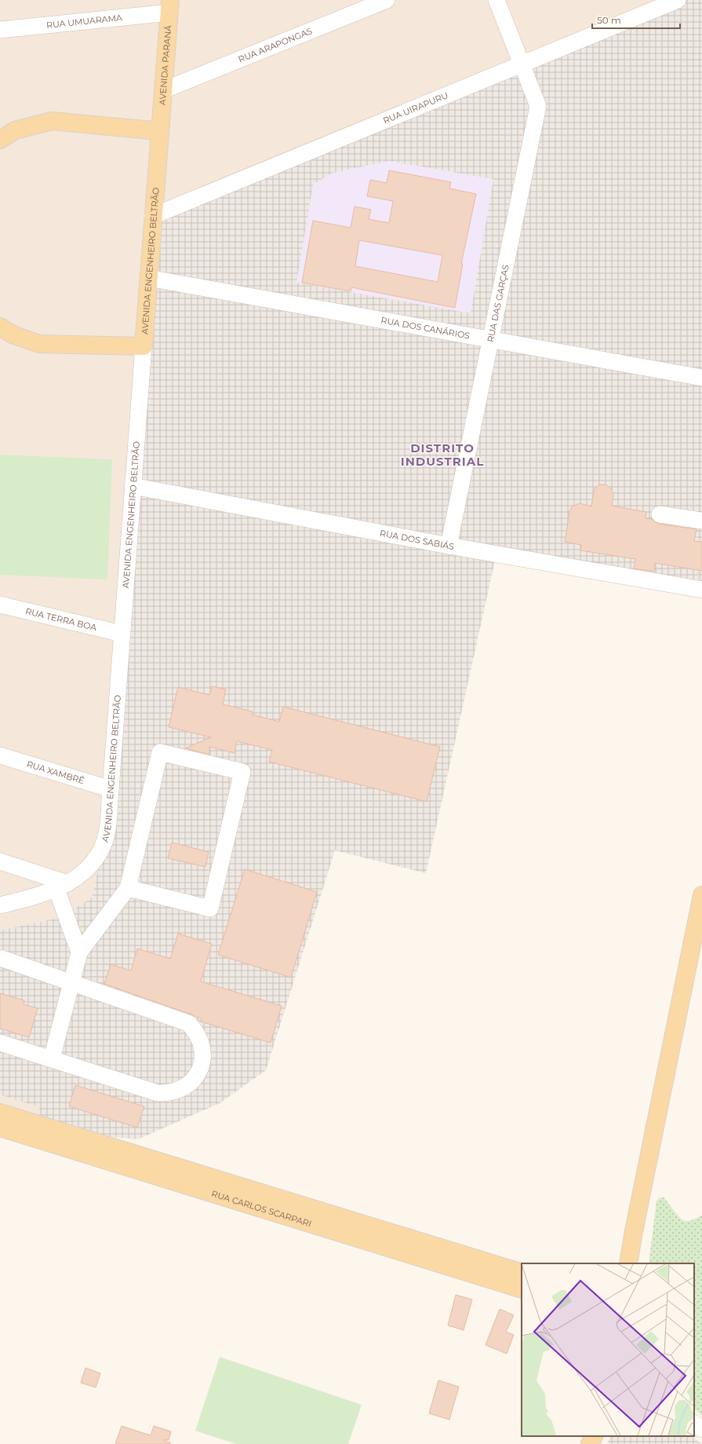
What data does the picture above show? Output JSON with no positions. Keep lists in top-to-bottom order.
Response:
{
  "streets": {
    "main road": ["AVENIDA PARANÁ", "AVENIDA ENGENHEIRO BELTRÃO", "RUA CARLOS SCARPARI"],
    "street": [
      "RUA UMUARAMA",
      "RUA ARAPONGAS",
      "RUA UIRAPURU",
      "RUA DAS GARÇAS",
      "RUA DOS CANÁRIOS",
      "RUA DOS SABIÁS",
      "RUA TERRA BOA",
      "RUA XAMBRÊ"
    ]
  },
  "crossings": [
    ["RUA UMUARAMA", "AVENIDA PARANÁ"],
    ["RUA ARAPONGAS", "AVENIDA PARANÁ"],
    ["AVENIDA PARANÁ", "AVENIDA ENGENHEIRO BELTRÃO"],
    ["RUA UIRAPURU", "AVENIDA ENGENHEIRO BELTRÃO"],
    ["RUA UIRAPURU", "RUA DAS GARÇAS"],
    ["AVENIDA ENGENHEIRO BELTRÃO", "RUA DOS CANÁRIOS"],
    ["AVENIDA ENGENHEIRO BELTRÃO", "RUA DOS SABIÁS"],
    ["AVENIDA ENGENHEIRO BELTRÃO", "RUA TERRA BOA"],
    ["AVENIDA ENGENHEIRO BELTRÃO", "RUA XAMBRÊ"],
    ["RUA DAS GARÇAS", "RUA DOS CANÁRIOS"],
    ["RUA DAS GARÇAS", "RUA DOS SABIÁS"]
  ],
  "districts": ["DISTRITO INDUSTRIAL"],
  "scale_bar": "50 m"
}
